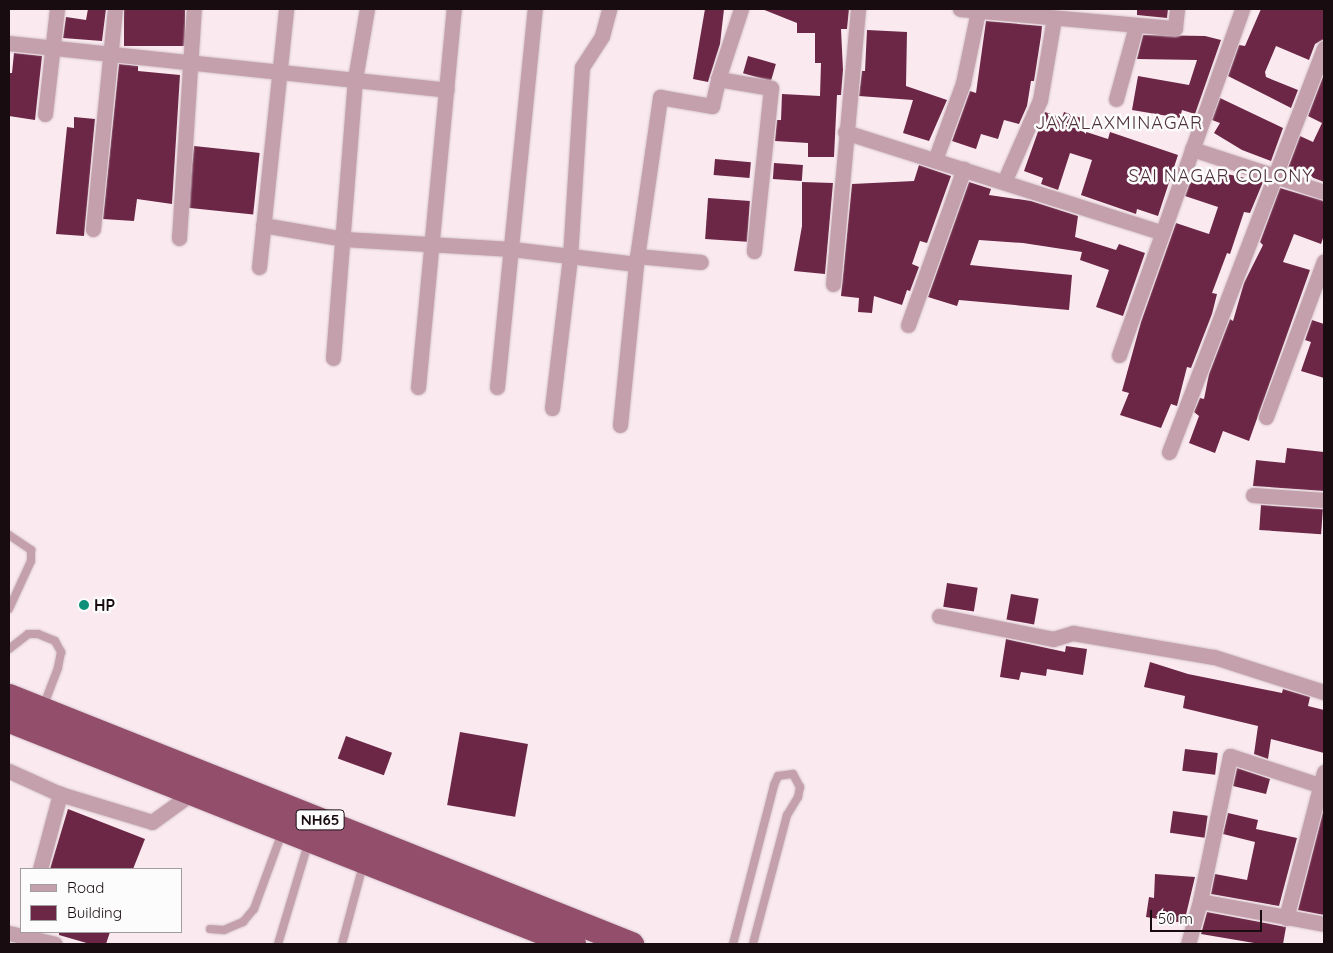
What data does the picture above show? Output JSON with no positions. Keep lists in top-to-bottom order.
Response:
{
  "streets": {
    "highway": ["NH65"]
  },
  "districts": ["JAYALAXMINAGAR", "SAI NAGAR COLONY"],
  "places": ["HP"],
  "legend": ["Road", "Building"],
  "scale_bar": "50 m"
}
